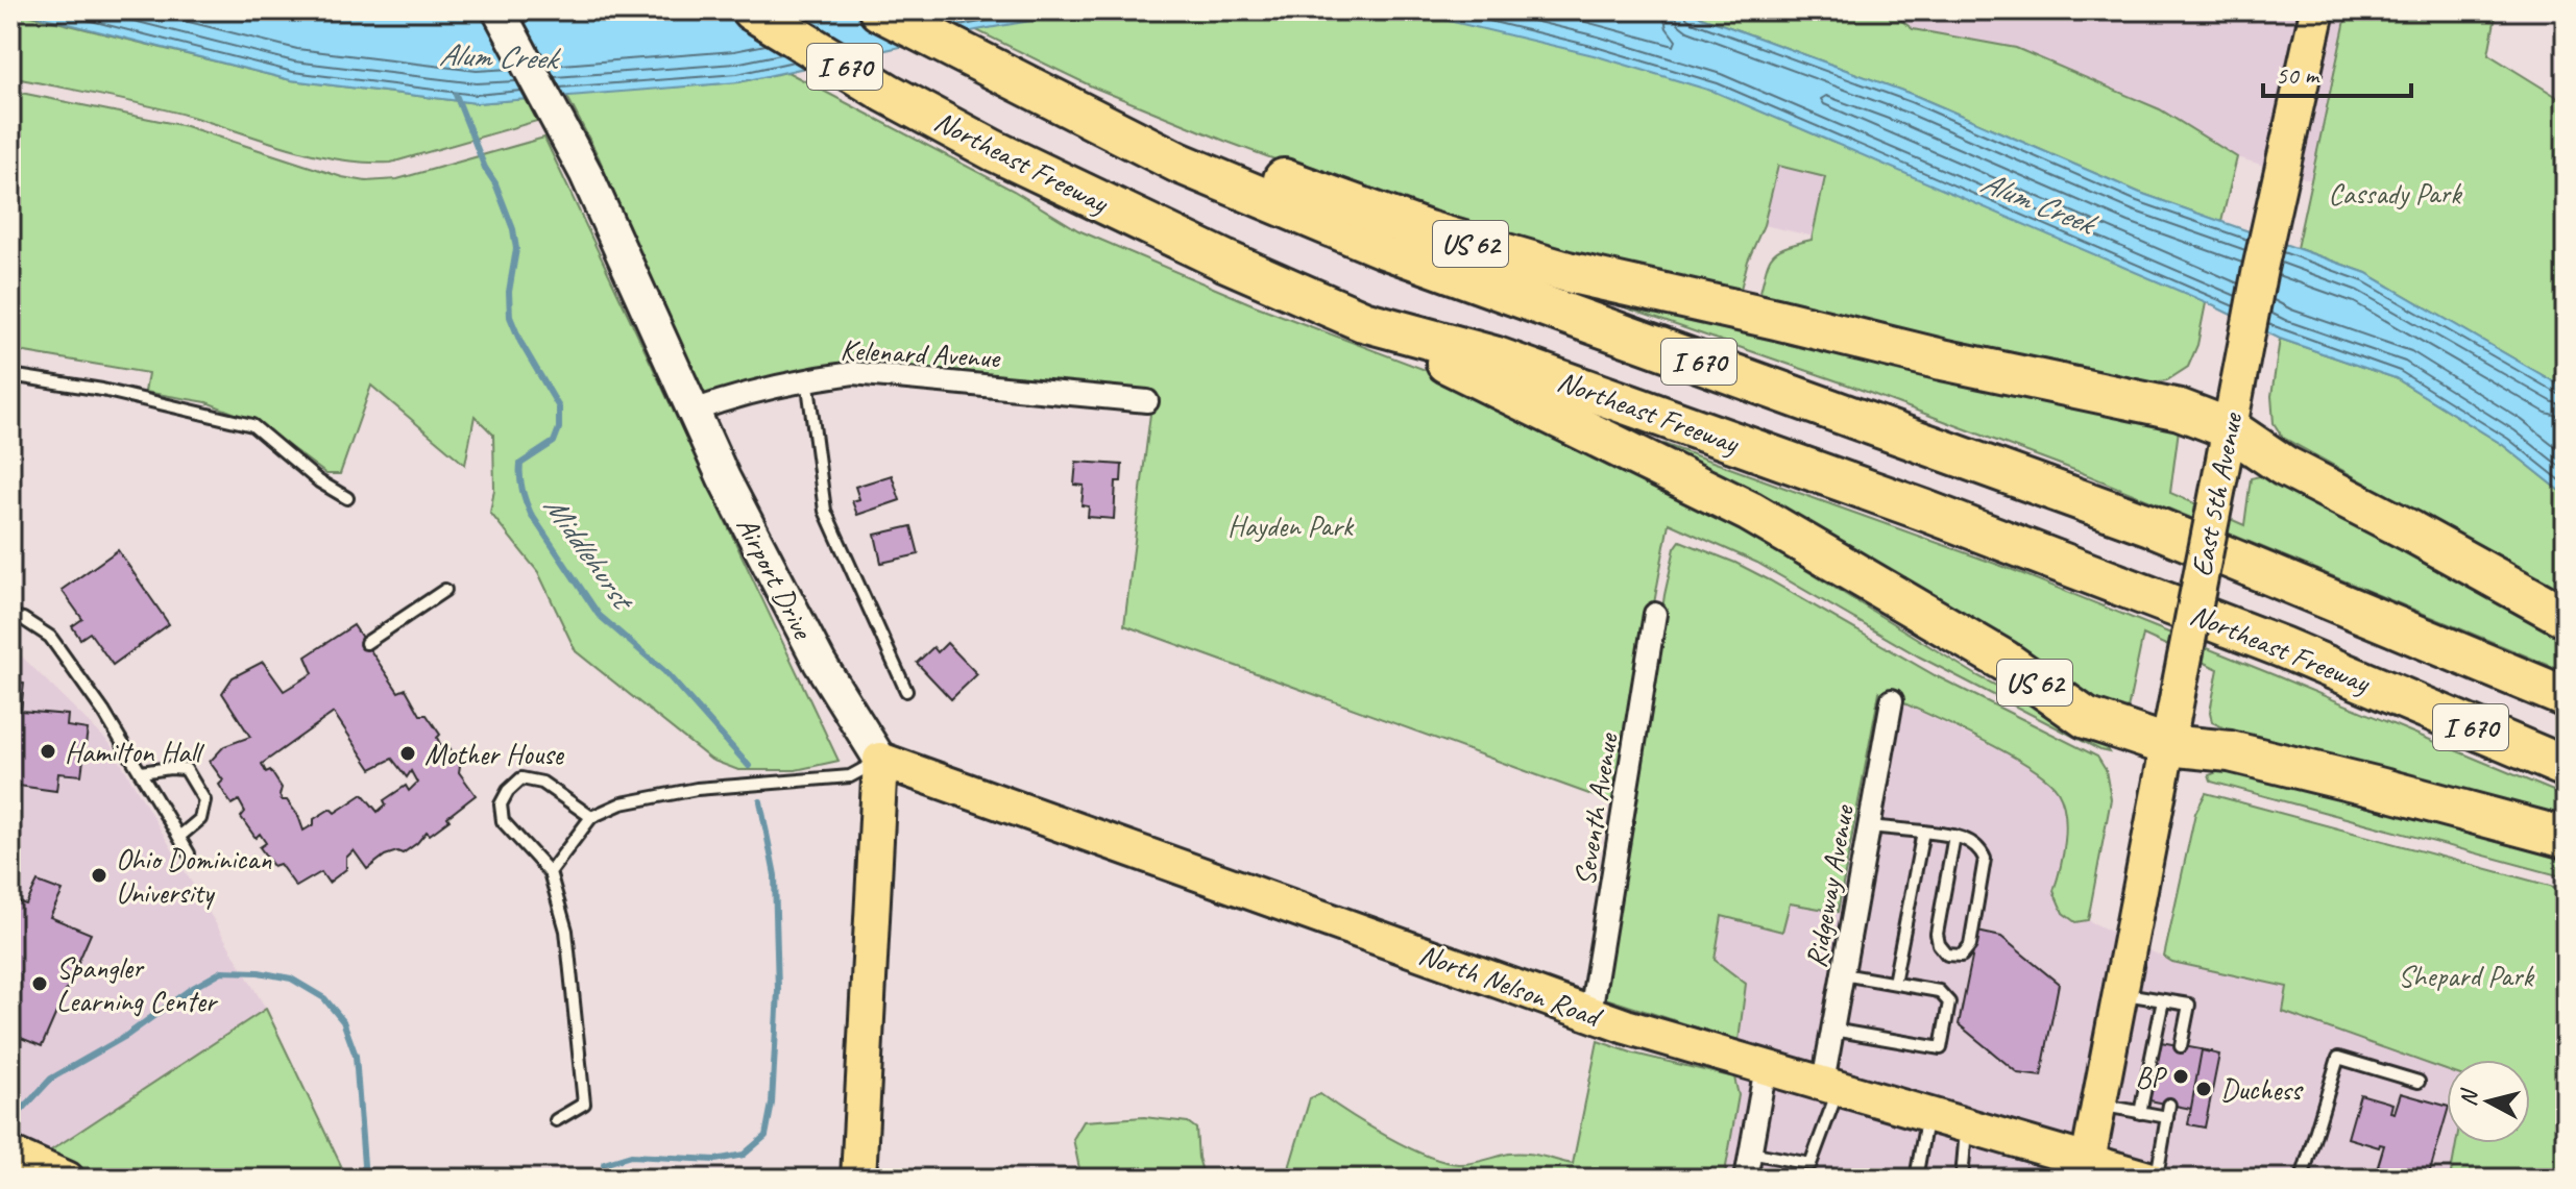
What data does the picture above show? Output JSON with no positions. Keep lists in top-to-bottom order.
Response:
{
  "streets": {
    "highway": ["I 670", "Northeast Freeway", "US 62"],
    "main road": ["East 5th Avenue", "Airport Drive", "North Nelson Road"],
    "street": ["Kelenard Avenue", "Seventh Avenue", "Ridgeway Avenue"]
  },
  "crossings": [
    ["I 670", "US 62"],
    ["Northeast Freeway", "US 62"],
    ["US 62", "East 5th Avenue"],
    ["Kelenard Avenue", "Airport Drive"],
    ["East 5th Avenue", "North Nelson Road"],
    ["Airport Drive", "North Nelson Road"],
    ["Seventh Avenue", "North Nelson Road"],
    ["Ridgeway Avenue", "North Nelson Road"]
  ],
  "water": ["Alum Creek", "Middlehurst"],
  "parks": ["Cassady Park", "Hayden Park", "Shepard Park"],
  "places": [
    "Hamilton Hall",
    "Mother House",
    "Ohio Dominican University",
    "Spangler Learning Center",
    "BP",
    "Duchess"
  ],
  "scale_bar": "50 m",
  "north": "left"
}
